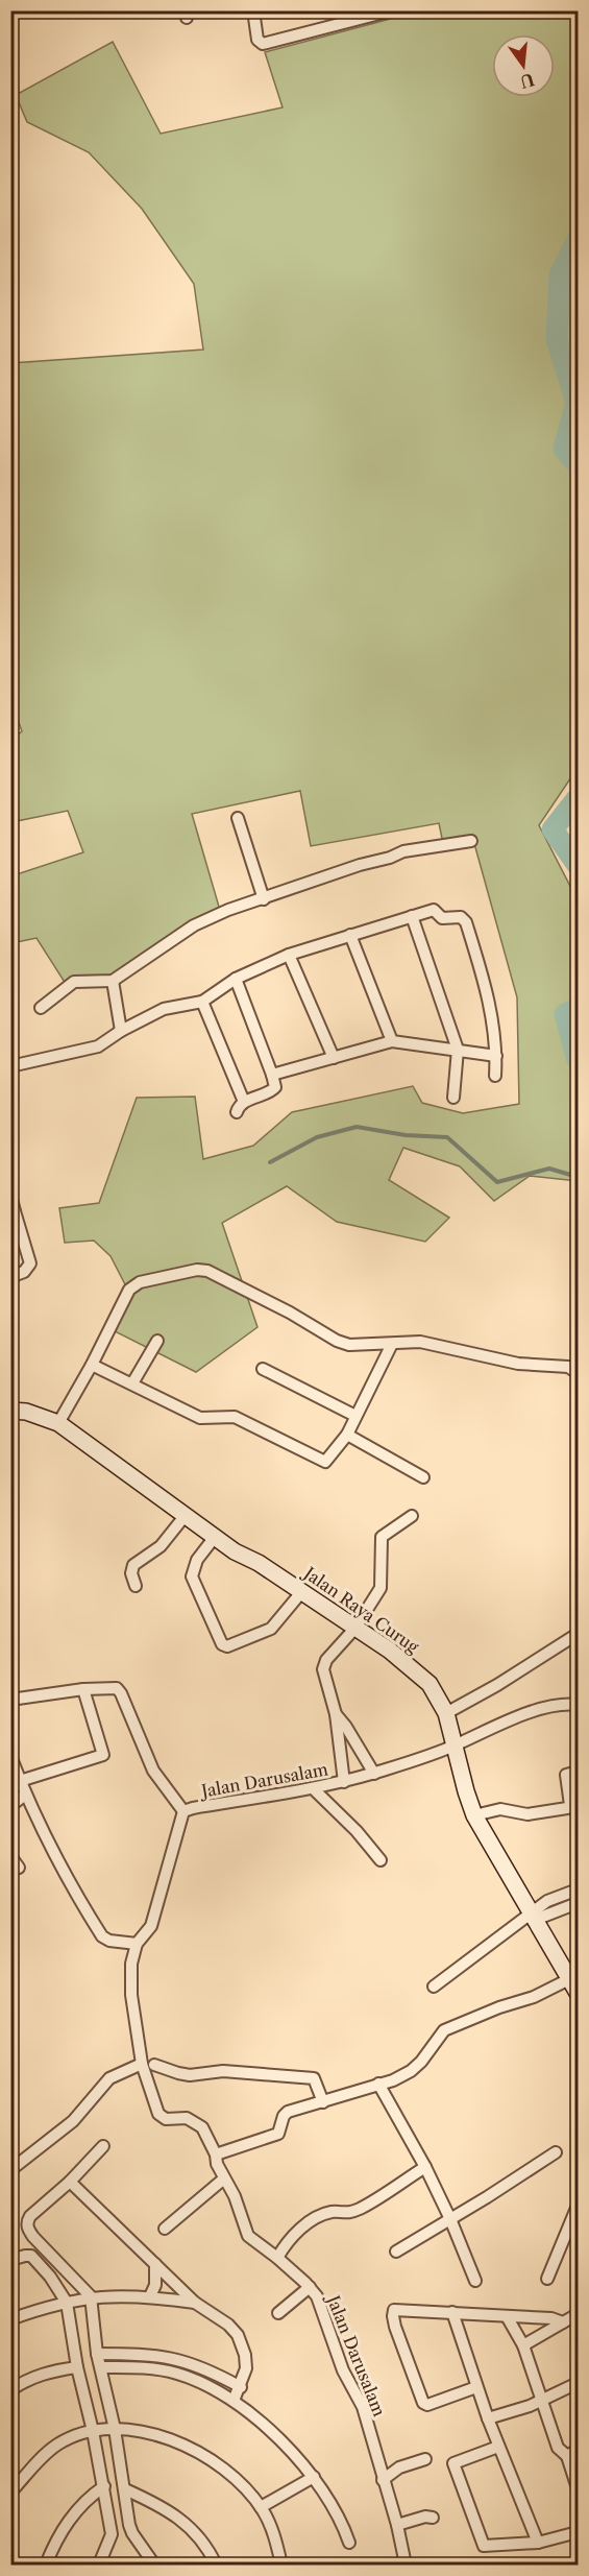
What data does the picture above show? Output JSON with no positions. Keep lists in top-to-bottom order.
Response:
{
  "streets": {
    "main road": ["Jalan Raya Curug"],
    "street": ["Jalan Darusalam"]
  },
  "crossings": [
    ["Jalan Raya Curug", "Jalan Darusalam"]
  ],
  "north": "bottom"
}
